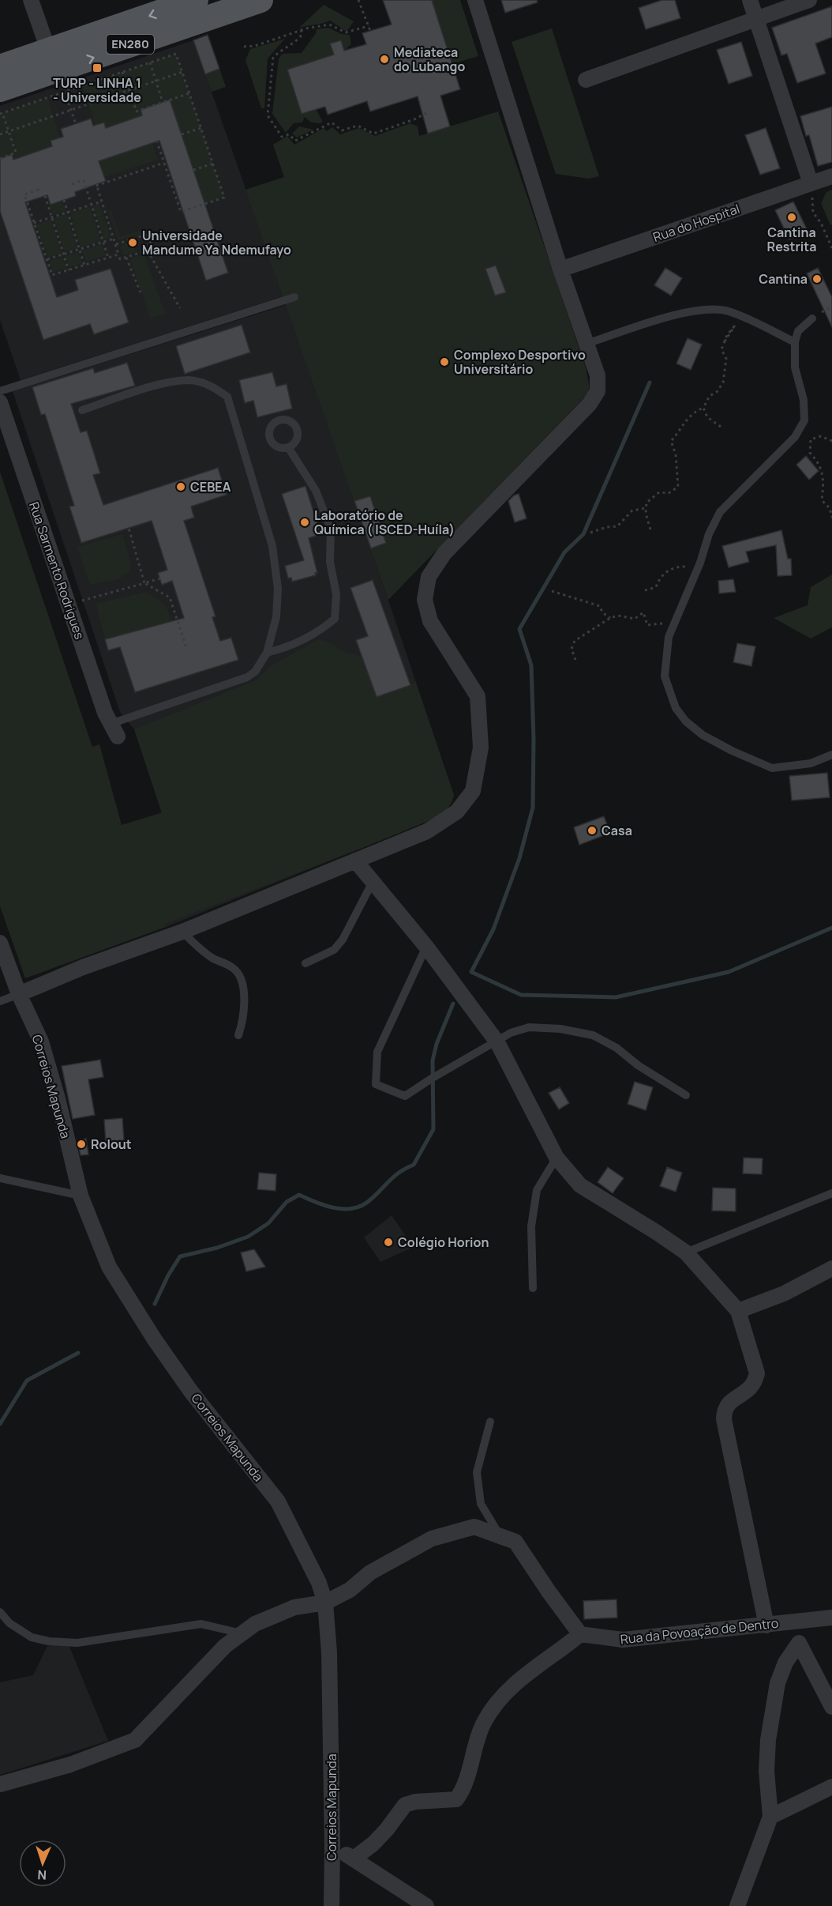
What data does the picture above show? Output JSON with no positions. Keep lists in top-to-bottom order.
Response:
{
  "streets": {
    "main road": ["EN280"],
    "street": [
      "Rua do Hospital",
      "Rua Sarmento Rodrigues",
      "Correios Mapunda",
      "Rua da Povoação de Dentro"
    ]
  },
  "places": {
    "other": [
      "Mediateca do Lubango",
      "Cantina Restrita",
      "Universidade Mandume Ya Ndemufayo",
      "Cantina",
      "Complexo Desportivo Universitário",
      "CEBEA",
      "Laboratório de Química ( ISCED-Huíla)",
      "Casa",
      "Rolout",
      "Colégio Horion"
    ],
    "transit": ["TURP - LINHA 1 - Universidade"]
  },
  "north": "bottom"
}
